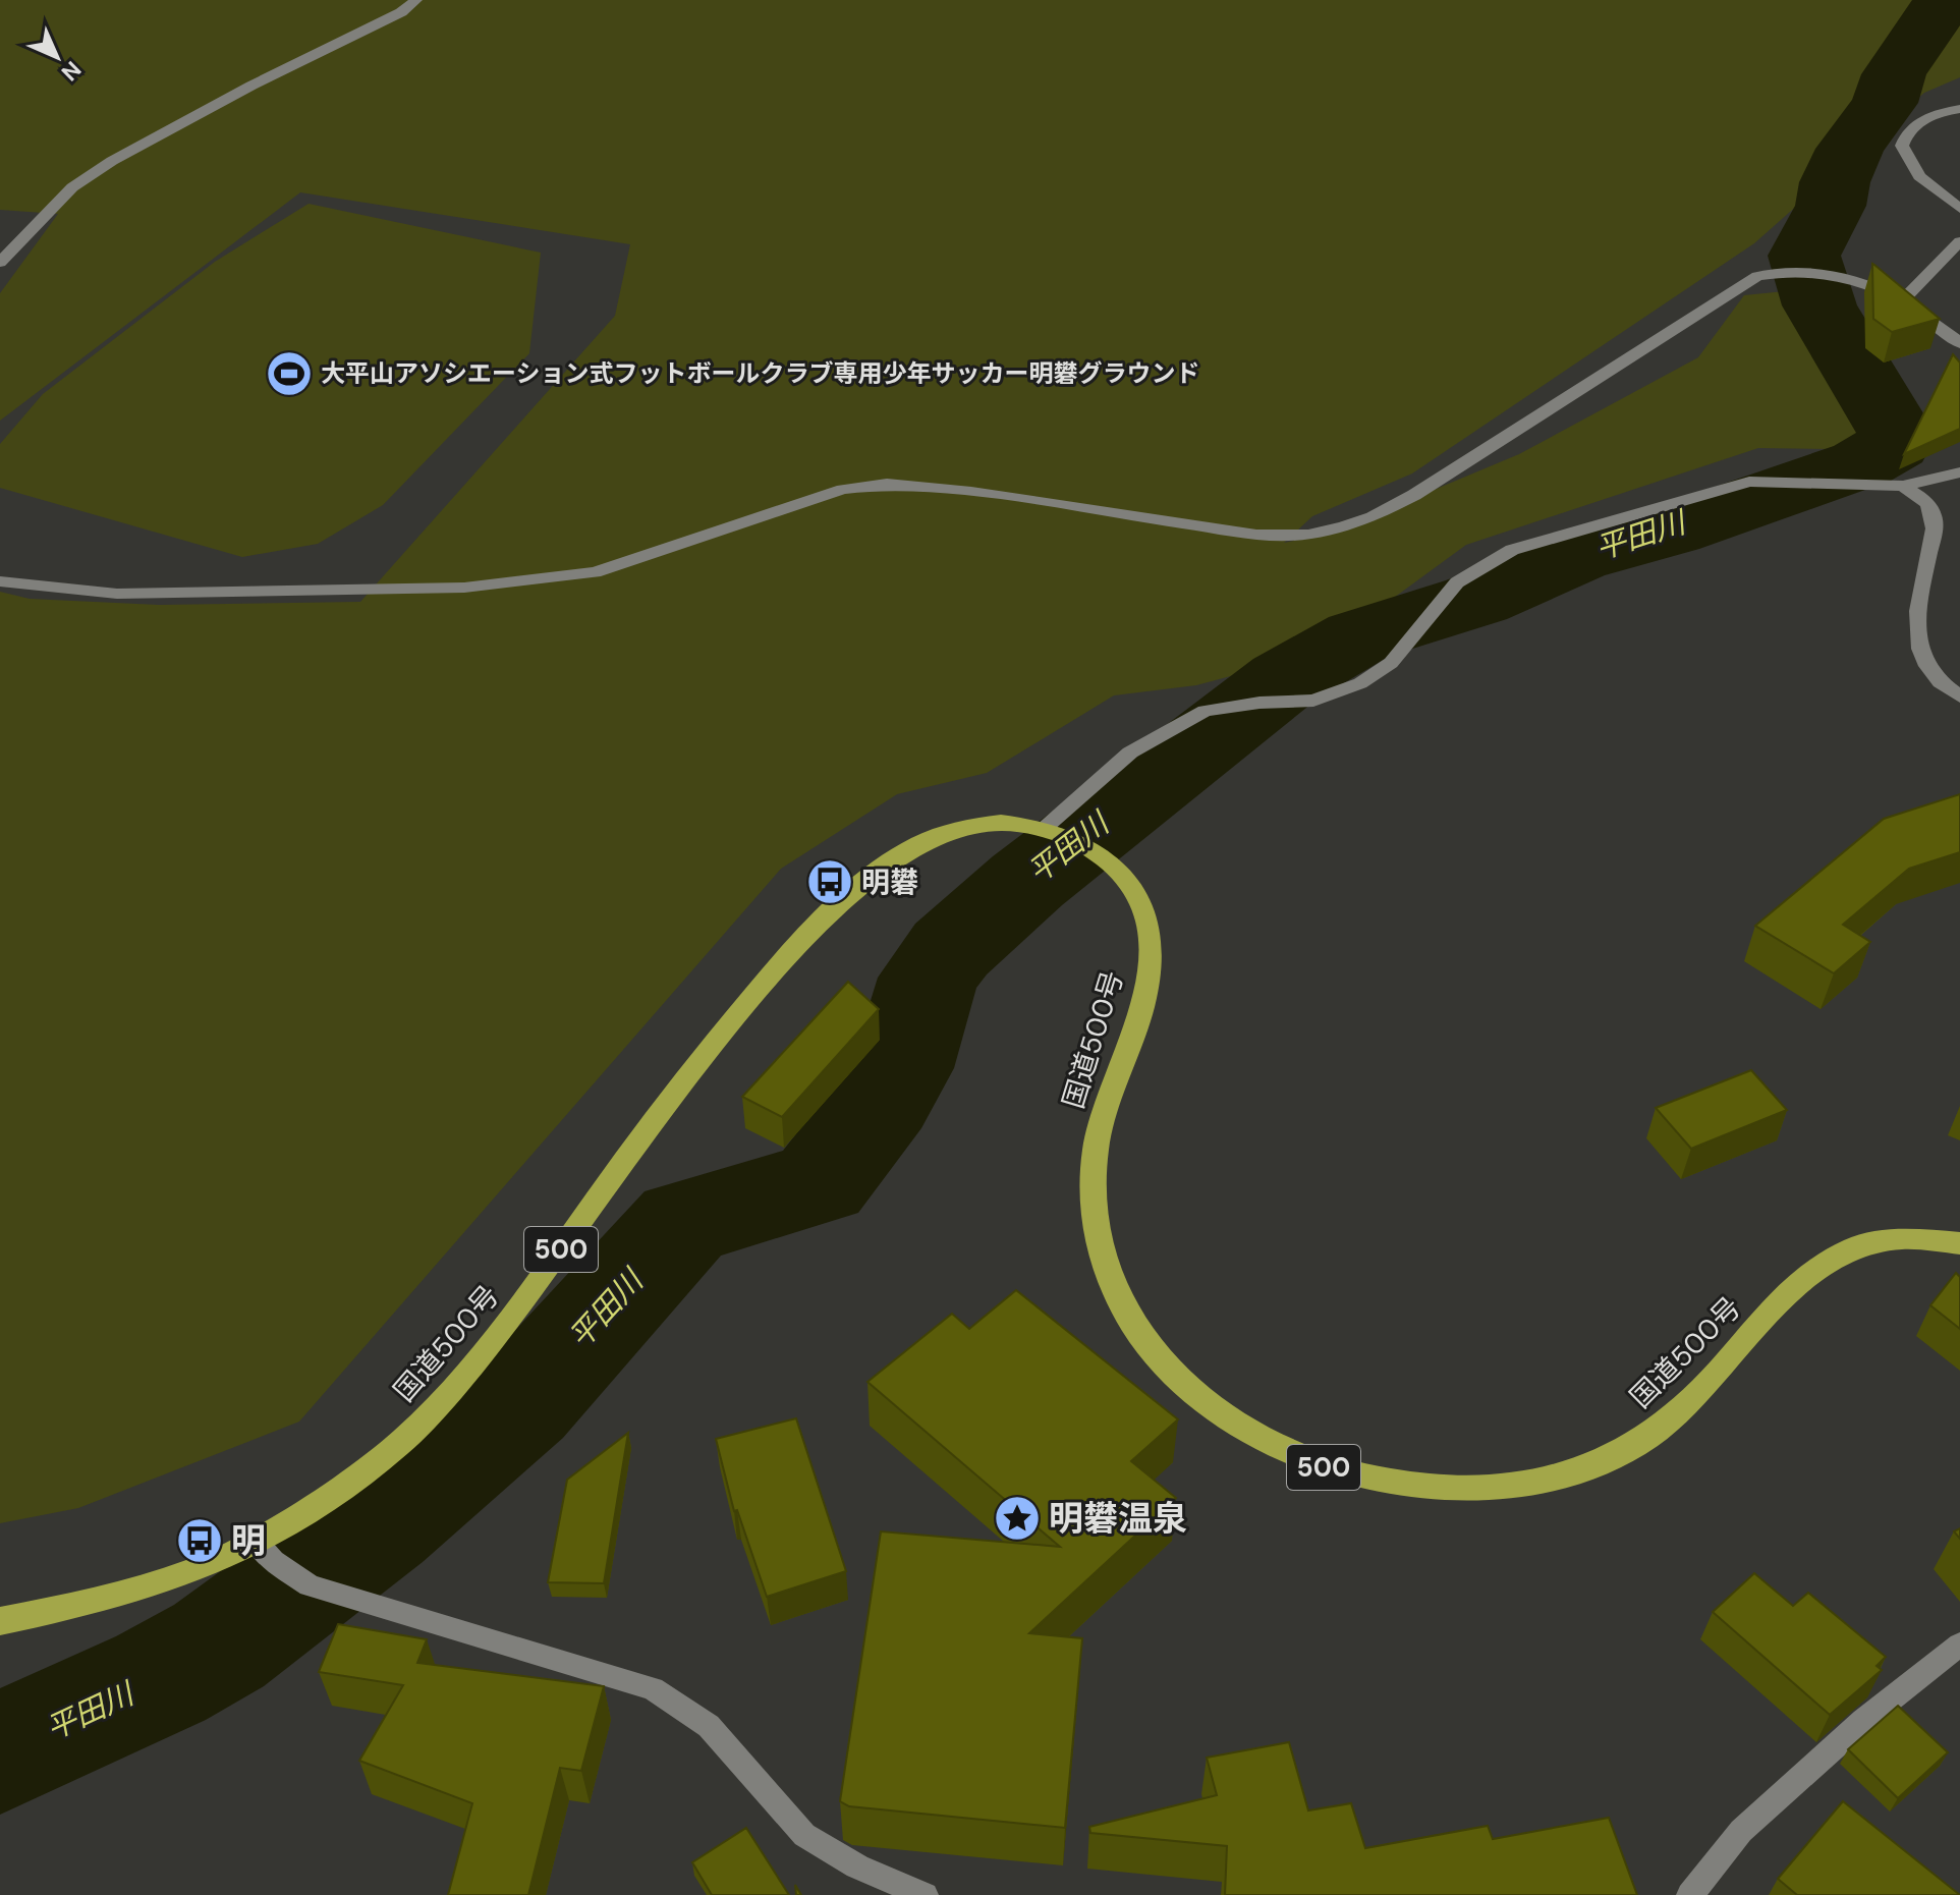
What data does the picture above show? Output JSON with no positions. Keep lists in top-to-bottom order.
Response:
{
  "streets": {
    "highway": ["国道500号", "500"]
  },
  "water": ["平田川"],
  "places": {
    "sports": ["大平山アソシエーション式フットボールクラブ専用少年サッカー明礬グラウンド"],
    "bus stop": ["明礬", "明"],
    "place": ["明礬温泉"]
  },
  "north": "bottom right"
}
